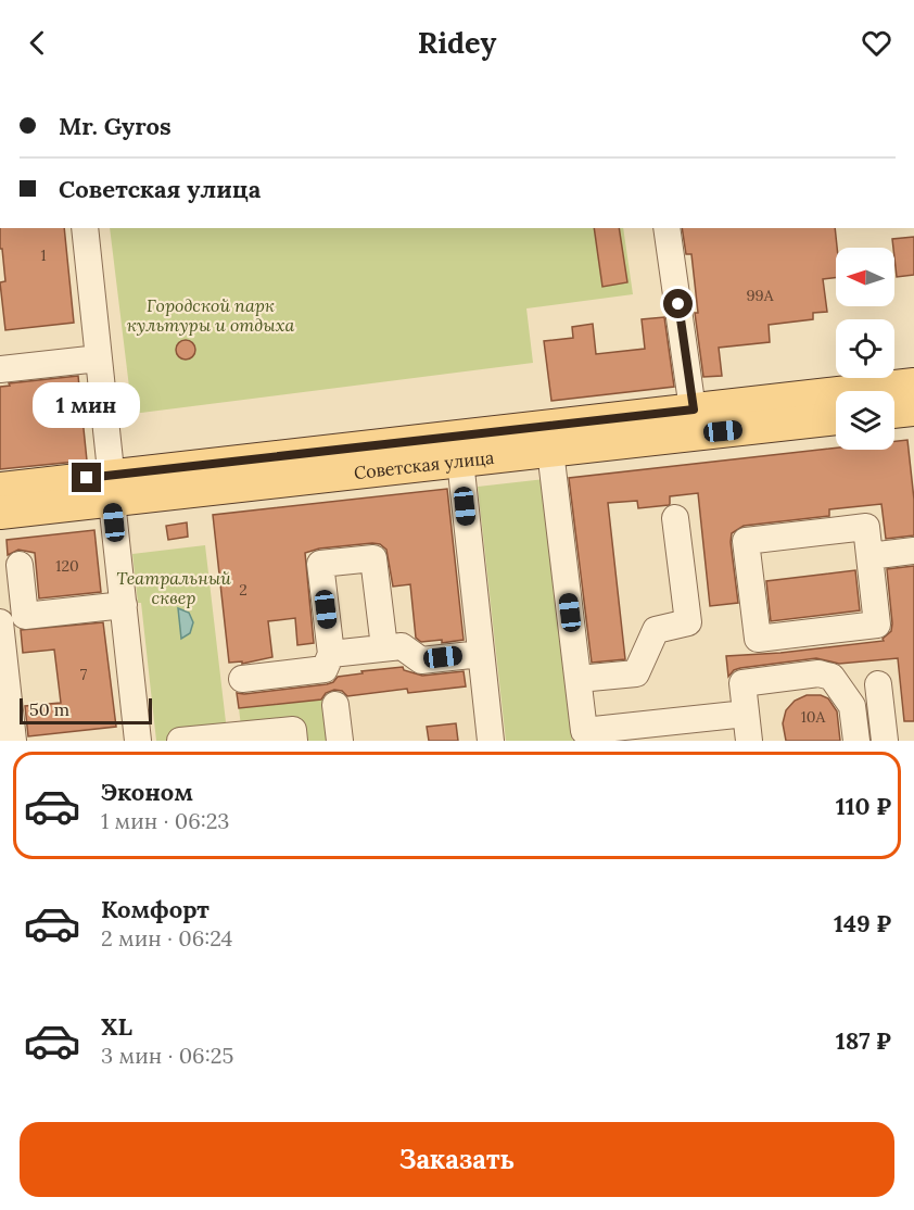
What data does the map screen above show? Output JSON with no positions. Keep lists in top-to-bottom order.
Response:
{
  "streets": {
    "main road": ["Советская улица"]
  },
  "parks": ["Городской парк культуры и отдыха", "Театральный сквер"],
  "house_numbers": [
    "1",
    "99А",
    "120",
    "2",
    "7",
    "10А"
  ],
  "scale_bar": "50 m",
  "north": "left",
  "page": {
    "header": "Ridey",
    "banner": ["Mr. Gyros", "Советская улица"],
    "bubble": "1 мин",
    "scale": "50 m",
    "list": [
      {
        "name": "Эконом",
        "note": "1 мин · 06:23",
        "value": "110 ₽"
      },
      {
        "name": "Комфорт",
        "note": "2 мин · 06:24",
        "value": "149 ₽"
      },
      {
        "name": "XL",
        "note": "3 мин · 06:25",
        "value": "187 ₽"
      }
    ],
    "buttons": "Заказать"
  }
}
